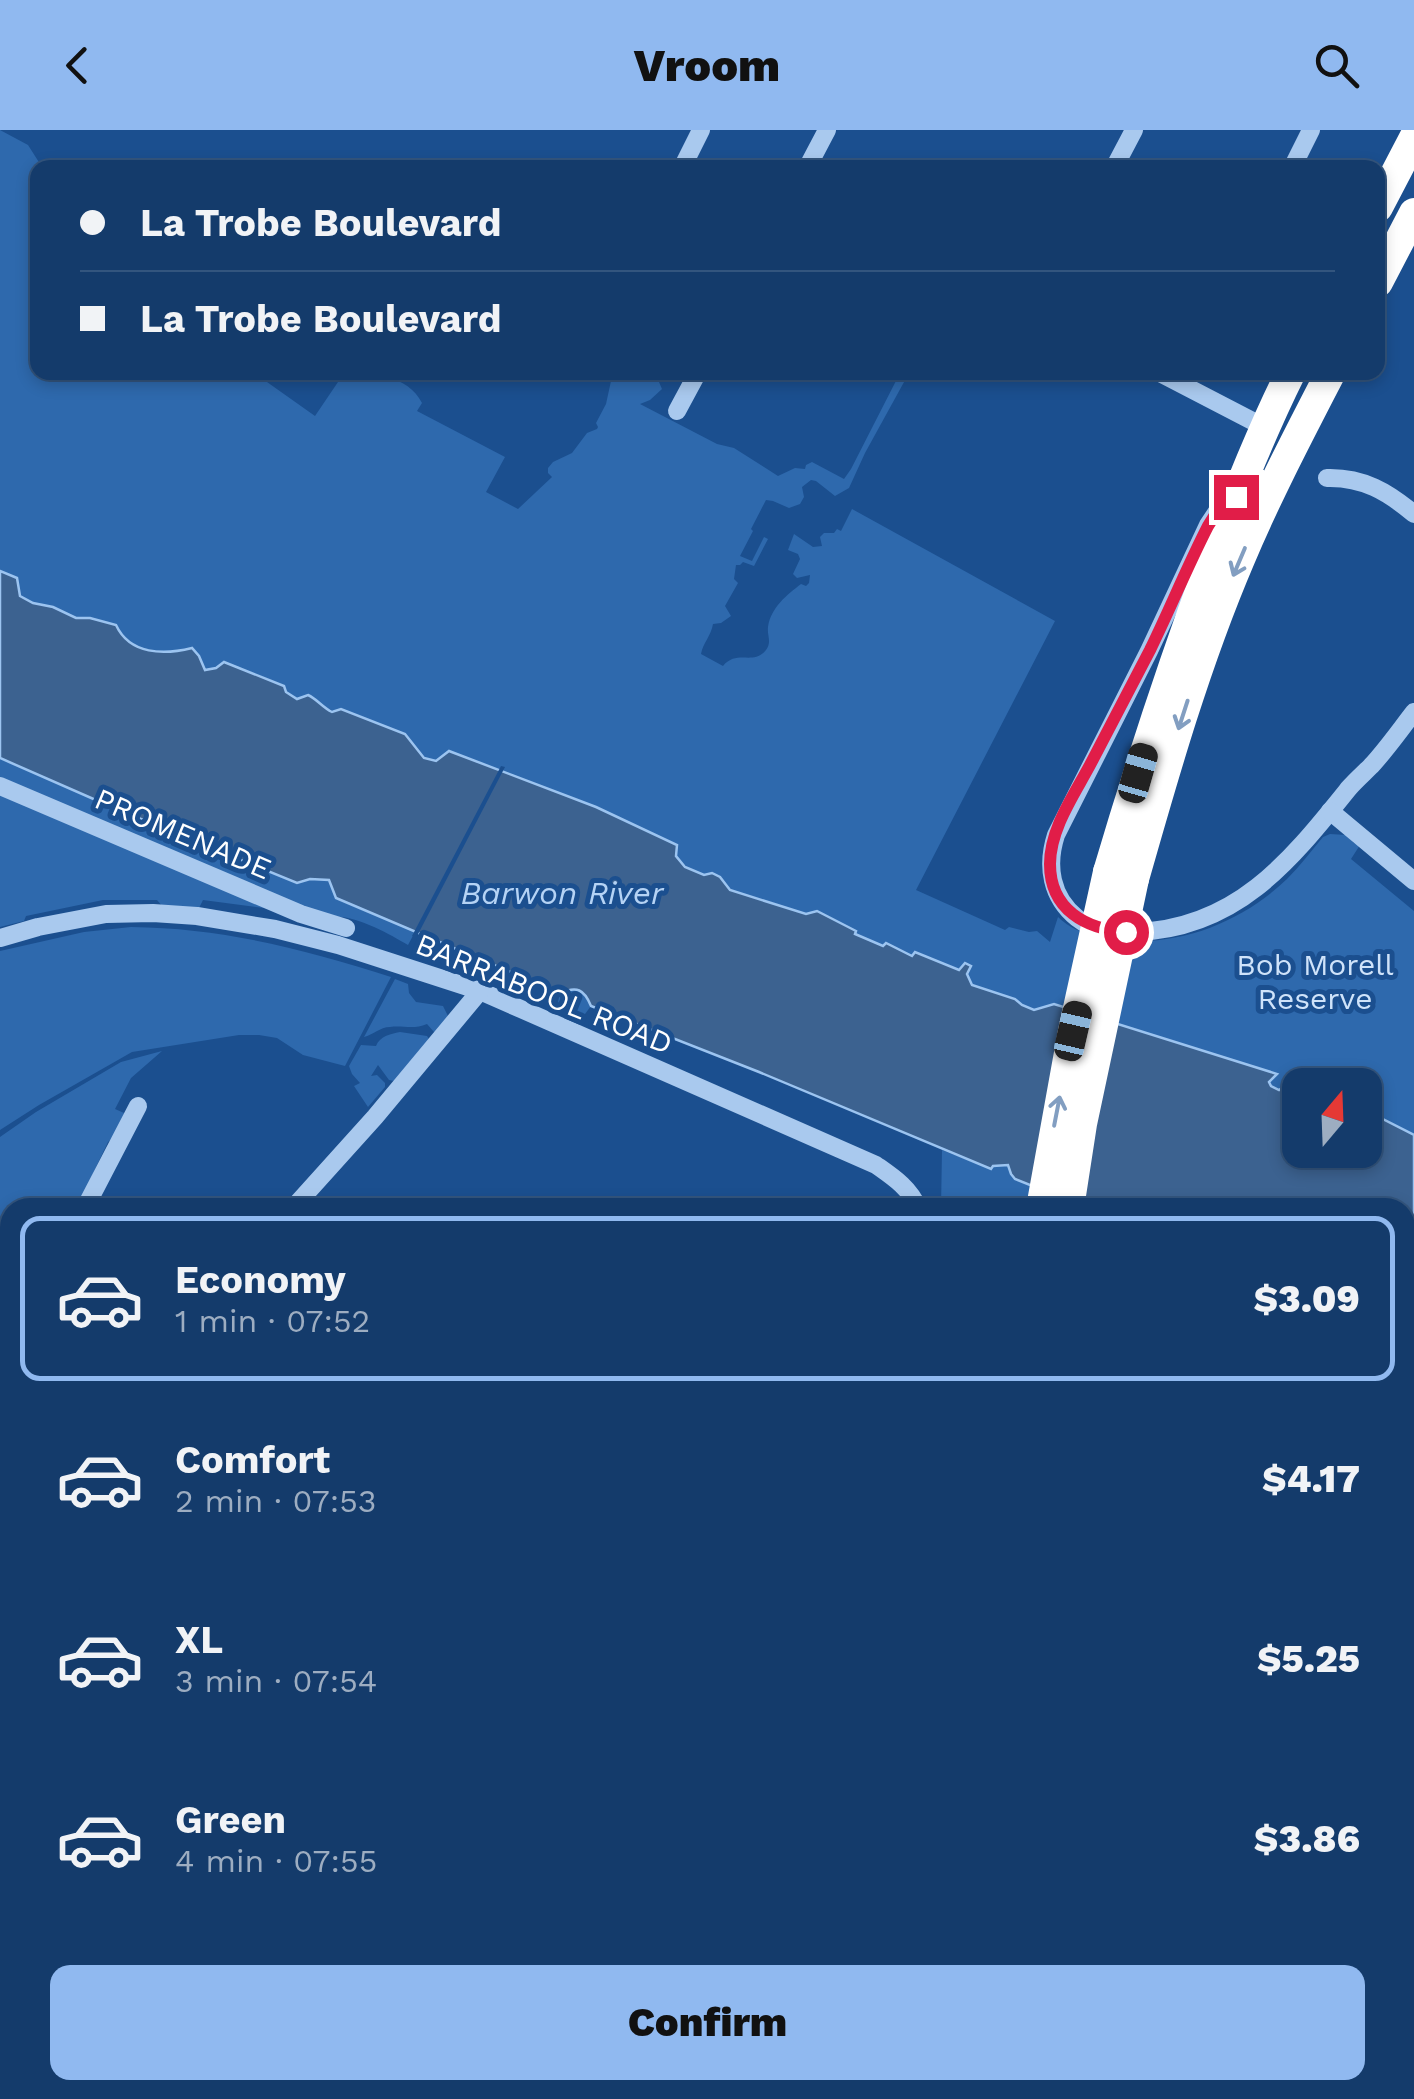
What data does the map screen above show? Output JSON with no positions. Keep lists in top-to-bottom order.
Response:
{
  "streets": {
    "street": ["PROMENADE", "BARRABOOL ROAD"]
  },
  "water": ["Barwon River"],
  "parks": ["Bob Morell Reserve"],
  "north": "top",
  "page": {
    "header": "Vroom",
    "banner": ["La Trobe Boulevard", "La Trobe Boulevard"],
    "list": [
      {
        "name": "Economy",
        "note": "1 min · 07:52",
        "value": "$3.09"
      },
      {
        "name": "Comfort",
        "note": "2 min · 07:53",
        "value": "$4.17"
      },
      {
        "name": "XL",
        "note": "3 min · 07:54",
        "value": "$5.25"
      },
      {
        "name": "Green",
        "note": "4 min · 07:55",
        "value": "$3.86"
      }
    ],
    "buttons": "Confirm"
  }
}
